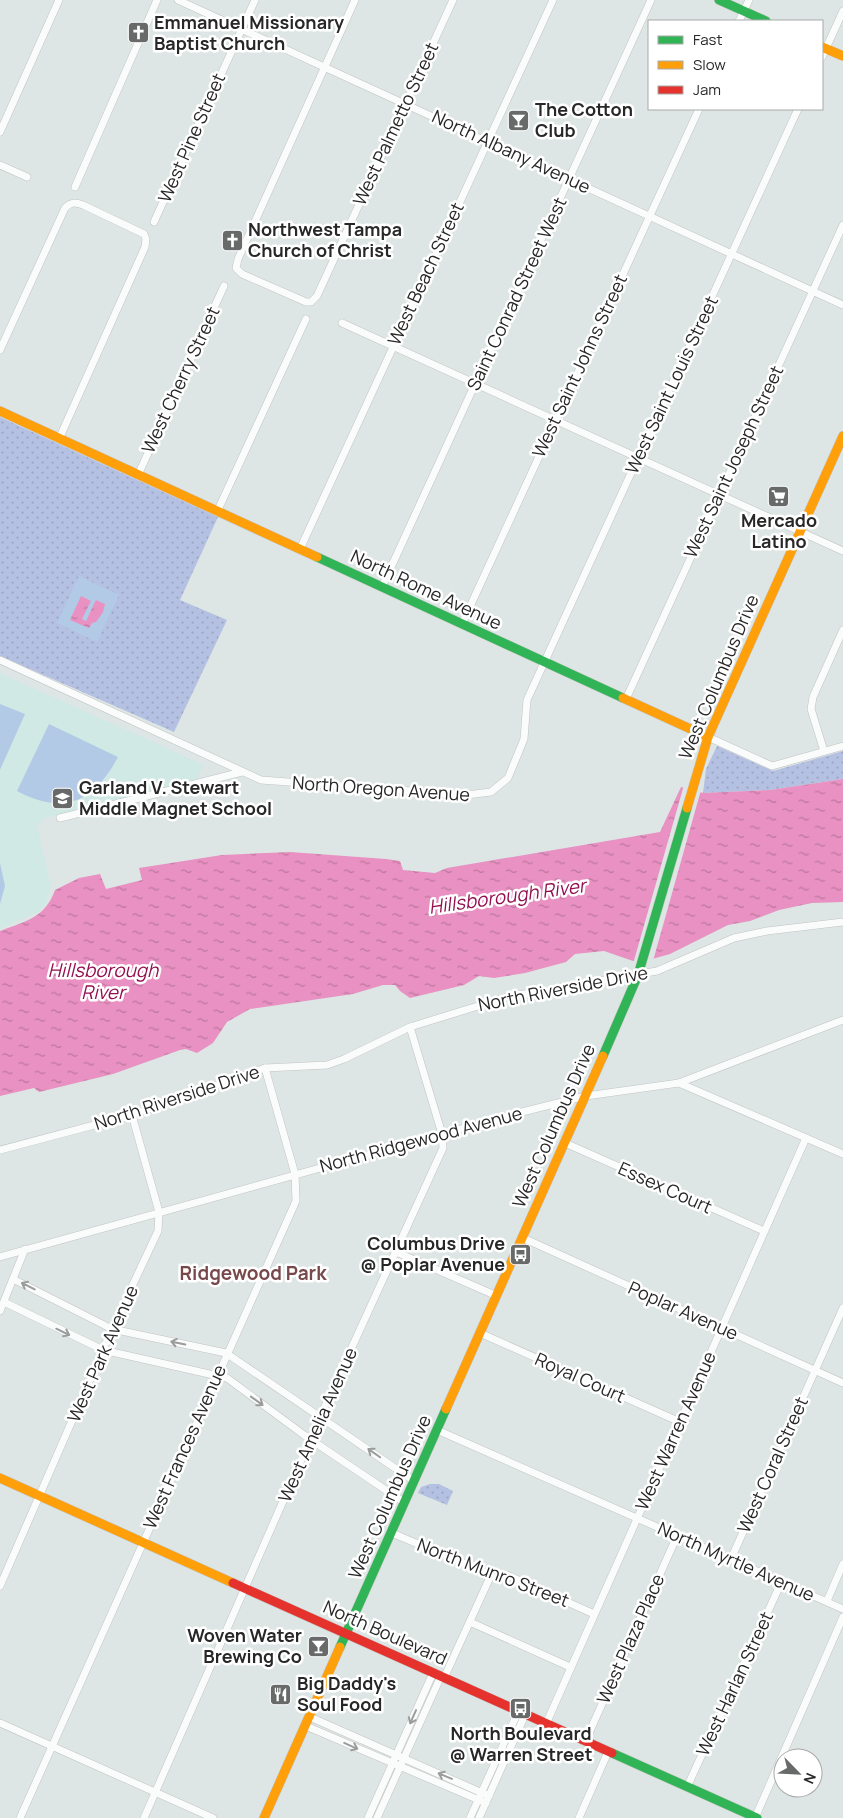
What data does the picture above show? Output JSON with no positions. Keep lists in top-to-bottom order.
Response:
{
  "streets": {
    "street": [
      "West Palmetto Street",
      "West Pine Street",
      "North Albany Avenue",
      "West Beach Street",
      "Saint Conrad Street West",
      "West Saint Johns Street",
      "West Cherry Street",
      "West Saint Louis Street",
      "West Saint Joseph Street",
      "North Rome Avenue",
      "West Columbus Drive",
      "North Oregon Avenue",
      "North Riverside Drive",
      "North Ridgewood Avenue",
      "Essex Court",
      "Poplar Avenue",
      "West Park Avenue",
      "Royal Court",
      "West Amelia Avenue",
      "West Warren Avenue",
      "West Frances Avenue",
      "West Coral Street",
      "North Myrtle Avenue",
      "North Munro Street",
      "North Boulevard",
      "West Plaza Place",
      "West Harlan Street"
    ]
  },
  "crossings": [
    ["West Palmetto Street", "North Albany Avenue"],
    ["West Pine Street", "North Albany Avenue"],
    ["North Albany Avenue", "West Beach Street"],
    ["North Albany Avenue", "Saint Conrad Street West"],
    ["North Albany Avenue", "West Saint Johns Street"],
    ["North Albany Avenue", "West Saint Louis Street"],
    ["North Albany Avenue", "West Saint Joseph Street"],
    ["West Beach Street", "North Rome Avenue"],
    ["Saint Conrad Street West", "North Rome Avenue"],
    ["West Saint Johns Street", "North Rome Avenue"],
    ["West Cherry Street", "North Rome Avenue"],
    ["West Saint Louis Street", "North Rome Avenue"],
    ["West Saint Louis Street", "North Oregon Avenue"],
    ["West Saint Joseph Street", "North Rome Avenue"],
    ["North Rome Avenue", "West Columbus Drive"],
    ["North Rome Avenue", "North Oregon Avenue"],
    ["West Columbus Drive", "North Riverside Drive"],
    ["West Columbus Drive", "North Ridgewood Avenue"],
    ["West Columbus Drive", "Essex Court"],
    ["West Columbus Drive", "Poplar Avenue"],
    ["West Columbus Drive", "Royal Court"],
    ["West Columbus Drive", "North Myrtle Avenue"],
    ["West Columbus Drive", "North Munro Street"],
    ["West Columbus Drive", "North Boulevard"],
    ["North Riverside Drive", "West Park Avenue"],
    ["North Riverside Drive", "West Amelia Avenue"],
    ["North Riverside Drive", "West Frances Avenue"],
    ["North Ridgewood Avenue", "West Park Avenue"],
    ["North Ridgewood Avenue", "West Amelia Avenue"],
    ["North Ridgewood Avenue", "West Frances Avenue"],
    ["Essex Court", "West Warren Avenue"],
    ["Poplar Avenue", "West Warren Avenue"],
    ["Poplar Avenue", "West Coral Street"],
    ["West Park Avenue", "North Boulevard"],
    ["Royal Court", "West Warren Avenue"],
    ["West Amelia Avenue", "North Boulevard"],
    ["West Warren Avenue", "North Myrtle Avenue"],
    ["West Warren Avenue", "North Munro Street"],
    ["West Warren Avenue", "North Boulevard"],
    ["West Frances Avenue", "North Boulevard"],
    ["West Coral Street", "North Myrtle Avenue"],
    ["North Myrtle Avenue", "West Plaza Place"],
    ["North Myrtle Avenue", "West Harlan Street"],
    ["North Boulevard", "West Plaza Place"],
    ["North Boulevard", "West Harlan Street"]
  ],
  "districts": ["Ridgewood Park"],
  "water": ["Hillsborough River"],
  "places": {
    "church": ["Emmanuel Missionary Baptist Church", "Northwest Tampa Church of Christ"],
    "bar": ["The Cotton Club", "Woven Water Brewing Co"],
    "supermarket": ["Mercado Latino"],
    "school or university": ["Garland V. Stewart Middle Magnet School"],
    "bus stop": ["Columbus Drive @ Poplar Avenue", "North Boulevard @ Warren Street"],
    "restaurant": ["Big Daddy's Soul Food"]
  },
  "legend": ["Fast", "Slow", "Jam"],
  "north": "bottom right"
}
